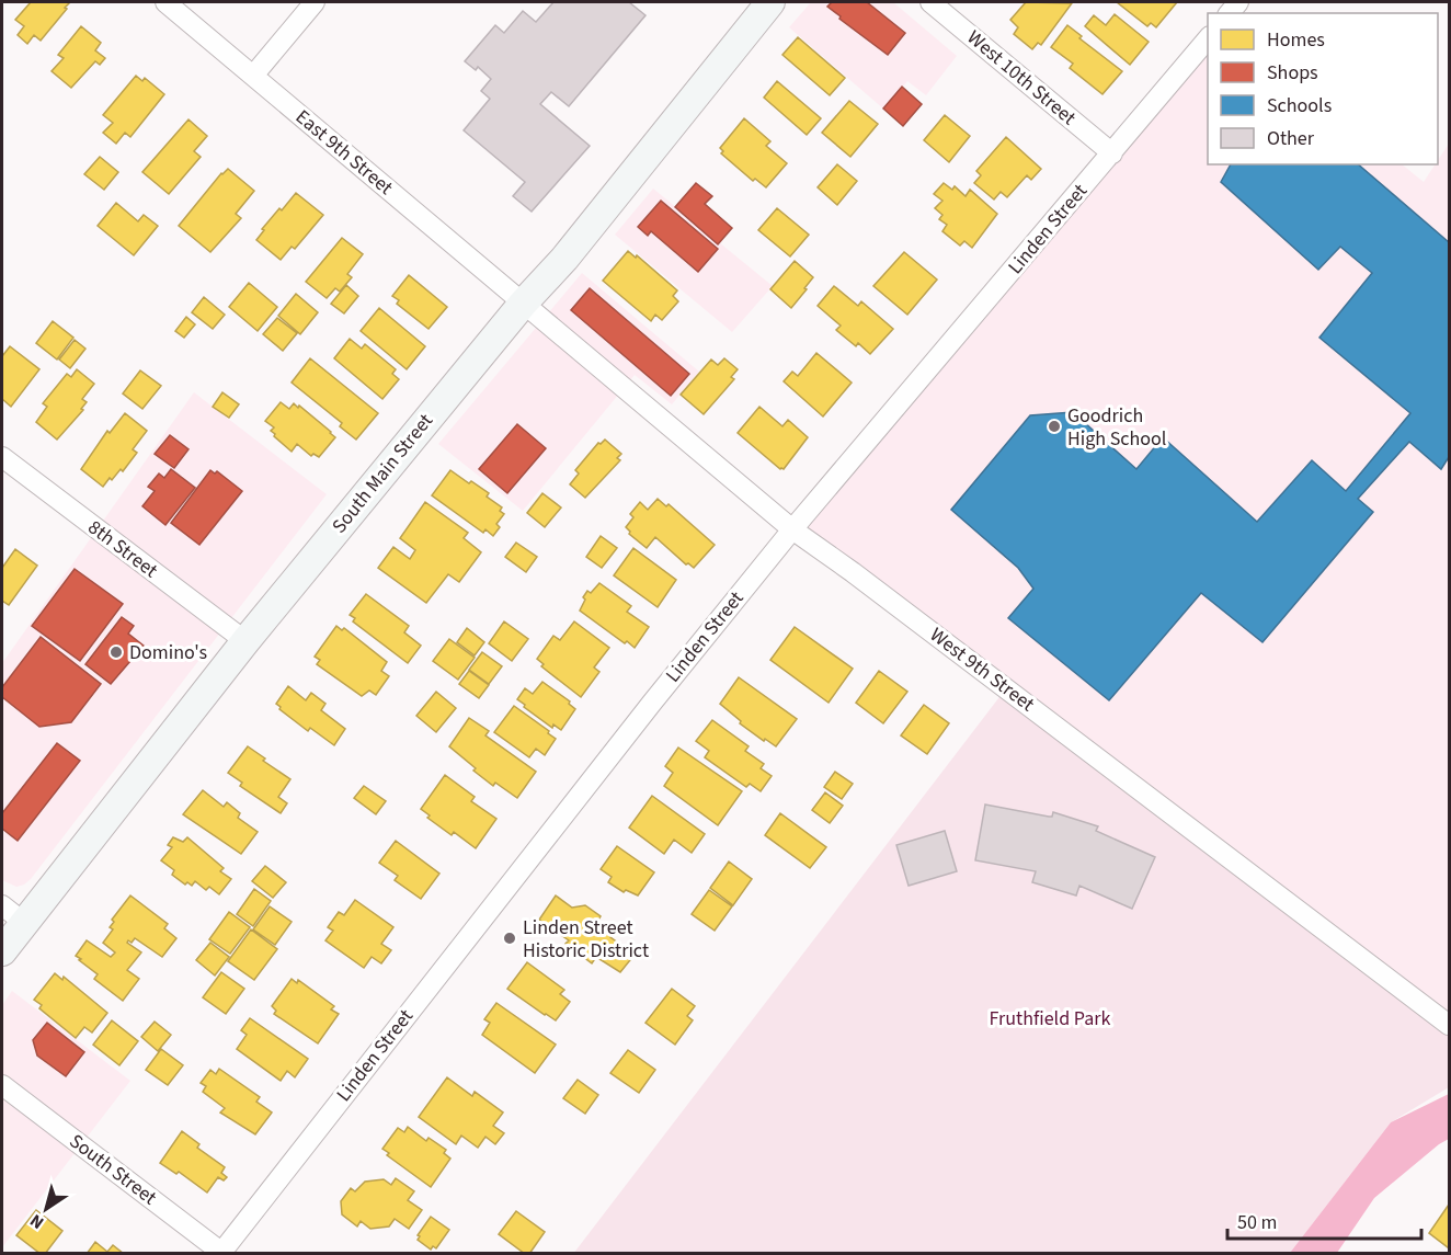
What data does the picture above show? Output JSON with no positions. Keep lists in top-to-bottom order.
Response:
{
  "streets": {
    "main road": ["South Main Street"],
    "street": [
      "West 10th Street",
      "East 9th Street",
      "Linden Street",
      "8th Street",
      "West 9th Street",
      "South Street"
    ]
  },
  "crossings": [
    ["West 10th Street", "Linden Street"],
    ["East 9th Street", "South Main Street"],
    ["East 9th Street", "West 9th Street"],
    ["Linden Street", "West 9th Street"],
    ["Linden Street", "South Street"],
    ["South Main Street", "8th Street"],
    ["South Main Street", "West 9th Street"]
  ],
  "parks": ["Fruthfield Park"],
  "places": ["Goodrich High School", "Domino's", "Linden Street Historic District"],
  "legend": [
    "Homes",
    "Shops",
    "Schools",
    "Other"
  ],
  "scale_bar": "50 m",
  "north": "bottom left"
}
